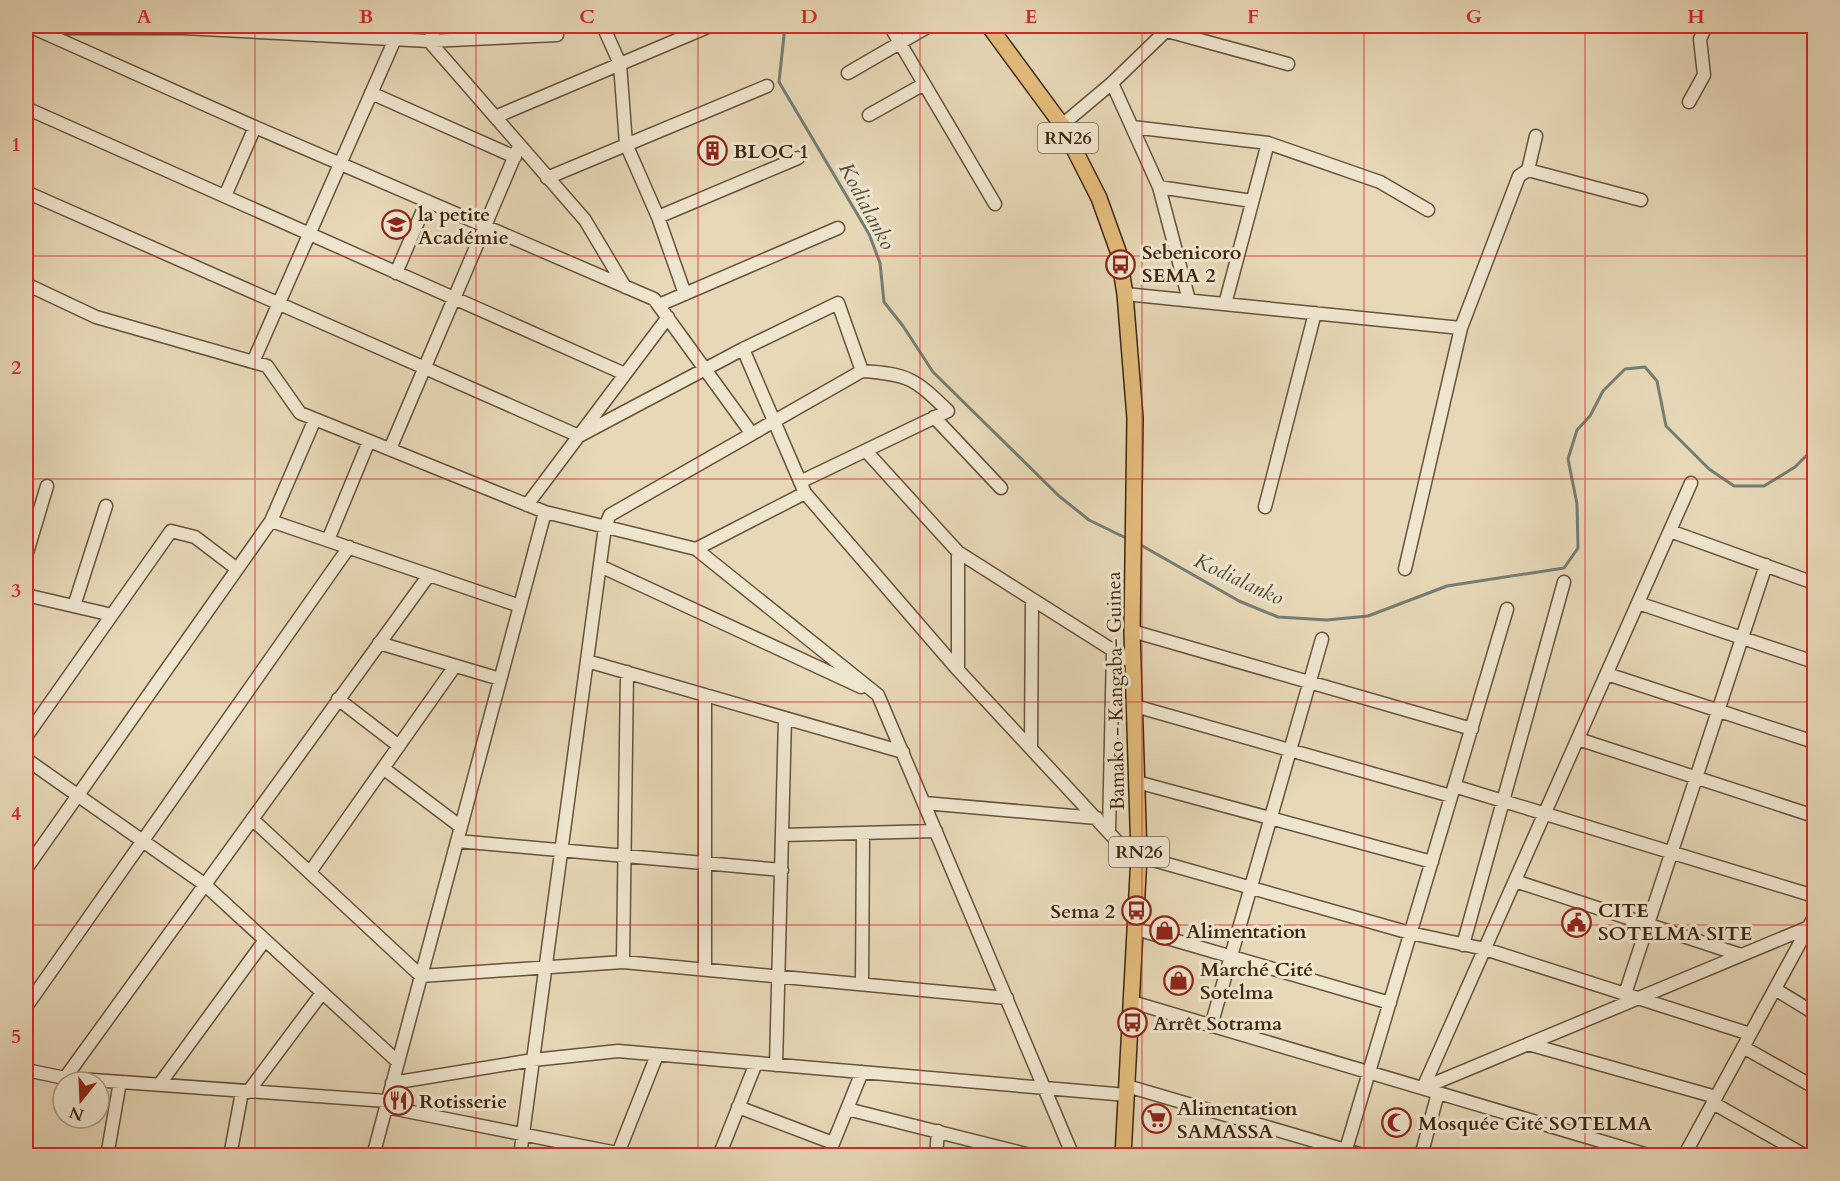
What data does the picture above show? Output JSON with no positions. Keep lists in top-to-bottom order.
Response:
{
  "streets": {
    "main road": ["RN26", "Bamako - Kangaba- Guinea"]
  },
  "water": ["Kodialanko"],
  "places": {
    "building": ["BLOC 1"],
    "school or university": ["la petite Académie"],
    "bus stop": ["Sebenicoro SEMA 2", "Sema 2", "Arrêt Sotrama"],
    "public building": ["CITE SOTELMA SITE"],
    "shop": ["Alimentation", "Marché Cité Sotelma"],
    "restaurant": ["Rotisserie"],
    "supermarket": ["Alimentation SAMASSA"],
    "mosque": ["Mosquée Cité SOTELMA"]
  },
  "north": "bottom",
  "grid": {
    "columns": [
      "A",
      "B",
      "C",
      "D",
      "E",
      "F",
      "G",
      "H"
    ],
    "rows": [
      "1",
      "2",
      "3",
      "4",
      "5"
    ]
  }
}
